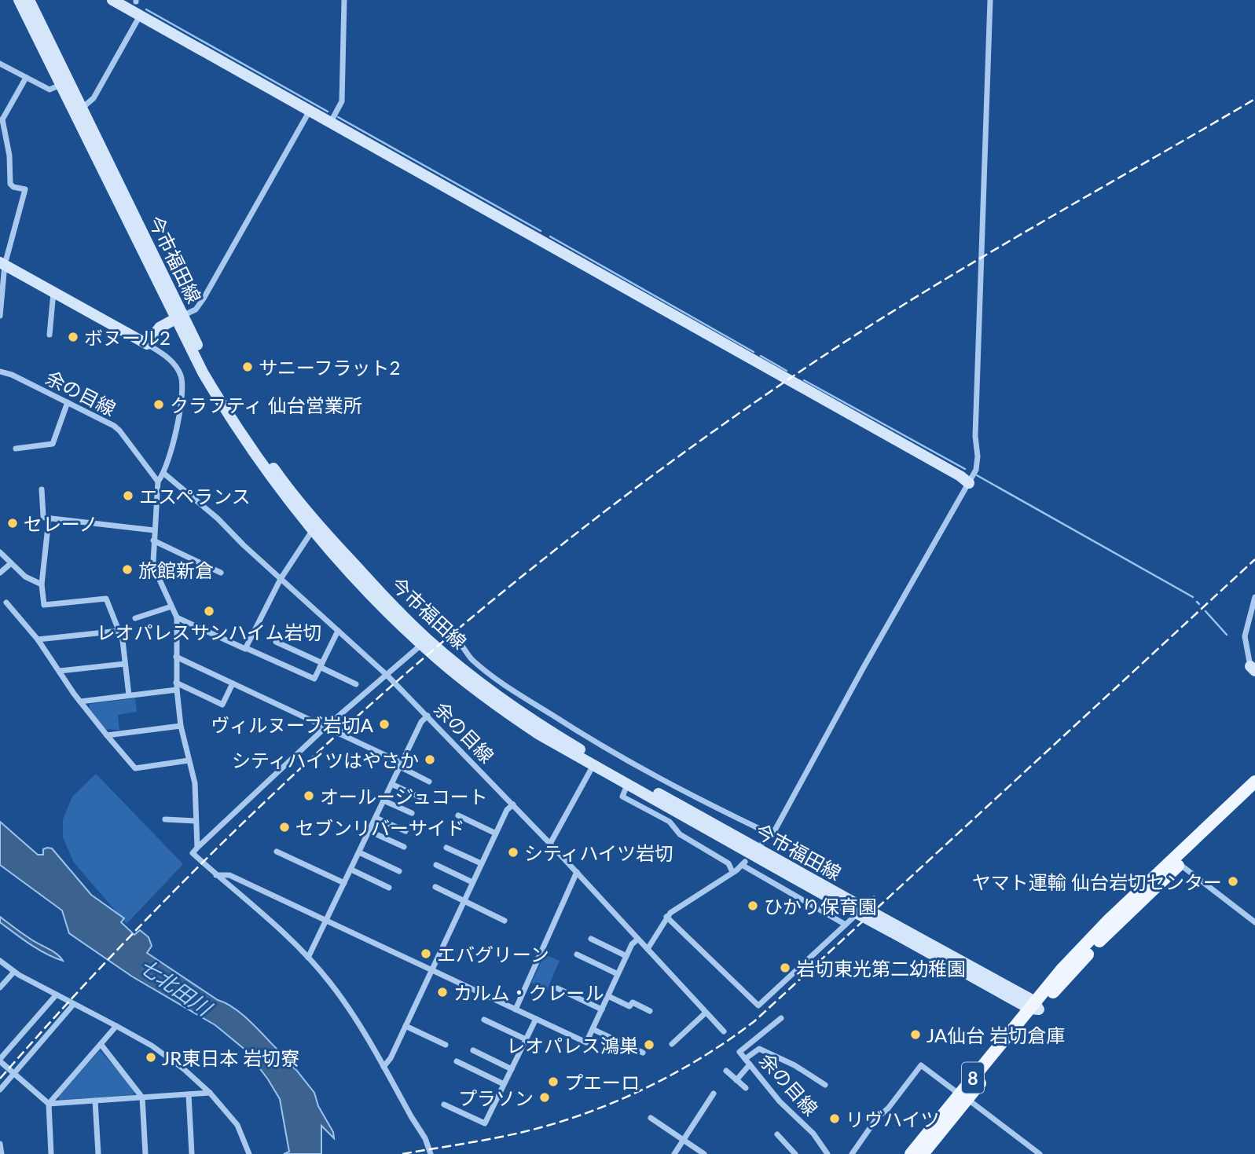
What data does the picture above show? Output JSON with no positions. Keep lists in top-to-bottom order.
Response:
{
  "streets": {
    "main road": ["今市福田線", "8"],
    "street": ["余の目線"]
  },
  "crossings": [
    ["今市福田線", "8"]
  ],
  "water": ["七北田川"],
  "places": [
    "ボヌール2",
    "サニーフラット2",
    "クラフティ 仙台営業所",
    "エスペランス",
    "セレーノ",
    "旅館新倉",
    "レオパレスサンハイム岩切",
    "ヴィルヌーブ岩切A",
    "シティハイツはやさか",
    "オールージュコート",
    "セブンリバーサイド",
    "シティハイツ岩切",
    "ヤマト運輸 仙台岩切センター",
    "ひかり保育園",
    "エバグリーン",
    "岩切東光第二幼稚園",
    "カルム・クレール",
    "JA仙台 岩切倉庫",
    "レオパレス鴻巣",
    "JR東日本 岩切寮",
    "プエーロ",
    "プラソン",
    "リヴハイツ"
  ]
}
